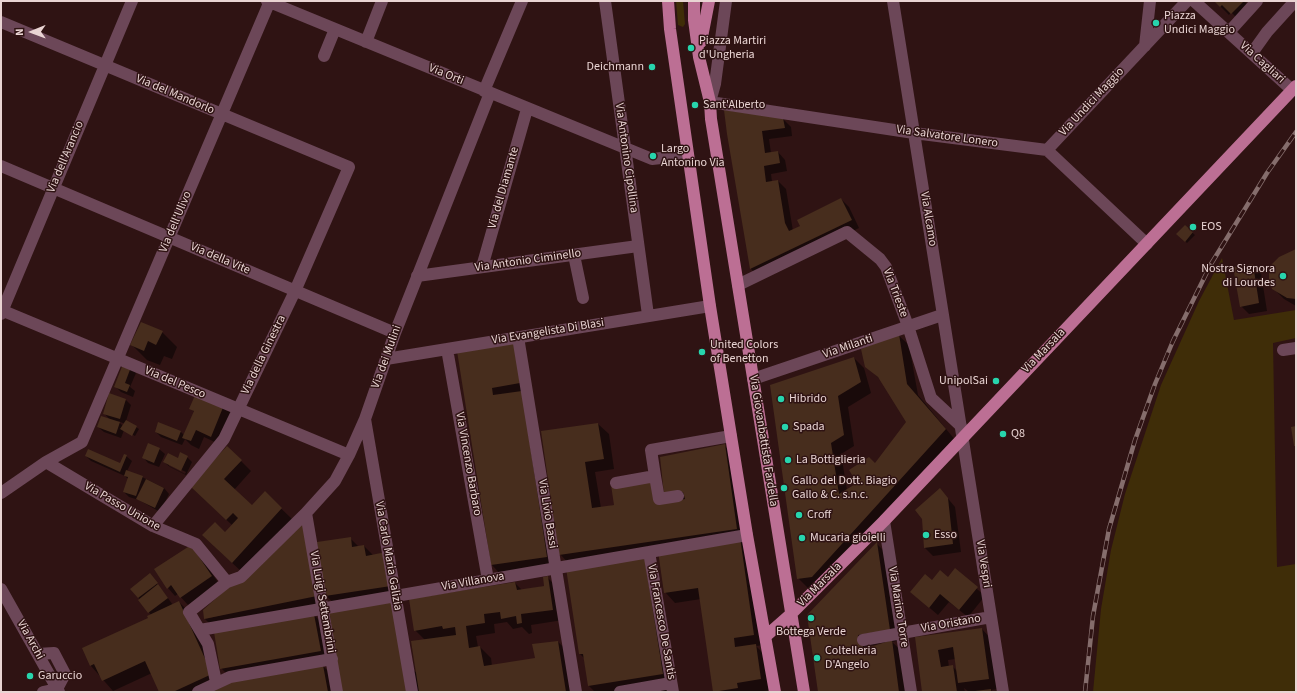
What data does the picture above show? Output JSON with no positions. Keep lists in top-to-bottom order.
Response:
{
  "streets": {
    "main road": ["Via Marsala", "Via Giovanbattista Fardella"],
    "street": [
      "Via Cagliari",
      "Via Orti",
      "Via del Mandorlo",
      "Via Undici Maggio",
      "Via Salvatore Lonero",
      "Via dell'Arancio",
      "Via Antonino Cipollina",
      "Via del Diamante",
      "Via Alcamo",
      "Via dell'Ulivo",
      "Via della Vite",
      "Via Antonio Ciminello",
      "Via Trieste",
      "Via Evangelista Di Blasi",
      "Via Milanti",
      "Via della Ginestra",
      "Via dei Mulini",
      "Via del Pesco",
      "Via Vincenzo Barbaro",
      "Via Passo Unione",
      "Via Livio Bassi",
      "Via Carlo Maria Galizia",
      "Via Vespri",
      "Via Villanova",
      "Via Luigi Settembrini",
      "Via Marino Torre",
      "Via Francesco De Santis",
      "Via Oristano",
      "Via Archi"
    ]
  },
  "crossings": [
    ["Via Cagliari", "Via Undici Maggio"],
    ["Via Cagliari", "Via Marsala"],
    ["Via Orti", "Via Antonino Cipollina"],
    ["Via Orti", "Via del Diamante"],
    ["Via Orti", "Via dell'Ulivo"],
    ["Via Orti", "Via dei Mulini"],
    ["Via del Mandorlo", "Via dell'Arancio"],
    ["Via del Mandorlo", "Via dell'Ulivo"],
    ["Via del Mandorlo", "Via della Ginestra"],
    ["Via Undici Maggio", "Via Salvatore Lonero"],
    ["Via Salvatore Lonero", "Via Alcamo"],
    ["Via Salvatore Lonero", "Via Giovanbattista Fardella"],
    ["Via dell'Arancio", "Via della Vite"],
    ["Via dell'Arancio", "Via del Pesco"],
    ["Via Antonino Cipollina", "Via Antonio Ciminello"],
    ["Via Antonino Cipollina", "Via Evangelista Di Blasi"],
    ["Via del Diamante", "Via Antonio Ciminello"],
    ["Via Alcamo", "Via Trieste"],
    ["Via Alcamo", "Via Milanti"],
    ["Via Alcamo", "Via Marsala"],
    ["Via Alcamo", "Via Vespri"],
    ["Via dell'Ulivo", "Via della Vite"],
    ["Via dell'Ulivo", "Via del Pesco"],
    ["Via dell'Ulivo", "Via Passo Unione"],
    ["Via della Vite", "Via della Ginestra"],
    ["Via della Vite", "Via dei Mulini"],
    ["Via Antonio Ciminello", "Via dei Mulini"],
    ["Via Trieste", "Via Milanti"],
    ["Via Trieste", "Via Marsala"],
    ["Via Trieste", "Via Giovanbattista Fardella"],
    ["Via Trieste", "Via Vespri"],
    ["Via Evangelista Di Blasi", "Via dei Mulini"],
    ["Via Evangelista Di Blasi", "Via Vincenzo Barbaro"],
    ["Via Evangelista Di Blasi", "Via Livio Bassi"],
    ["Via Milanti", "Via Giovanbattista Fardella"],
    ["Via Marsala", "Via Giovanbattista Fardella"],
    ["Via Marsala", "Via Vespri"],
    ["Via Marsala", "Via Marino Torre"],
    ["Via della Ginestra", "Via del Pesco"],
    ["Via della Ginestra", "Via Passo Unione"],
    ["Via dei Mulini", "Via del Pesco"],
    ["Via dei Mulini", "Via Passo Unione"],
    ["Via dei Mulini", "Via Carlo Maria Galizia"],
    ["Via dei Mulini", "Via Luigi Settembrini"],
    ["Via del Pesco", "Via Carlo Maria Galizia"],
    ["Via Vincenzo Barbaro", "Via Villanova"],
    ["Via Livio Bassi", "Via Villanova"],
    ["Via Carlo Maria Galizia", "Via Villanova"],
    ["Via Vespri", "Via Oristano"],
    ["Via Villanova", "Via Luigi Settembrini"],
    ["Via Villanova", "Via Francesco De Santis"],
    ["Via Marino Torre", "Via Oristano"]
  ],
  "places": [
    "Piazza Undici Maggio",
    "Piazza Martiri d'Ungheria",
    "Deichmann",
    "Sant'Alberto",
    "Largo Antonino Via",
    "EOS",
    "Nostra Signora di Lourdes",
    "United Colors of Benetton",
    "UnipolSai",
    "Hibrido",
    "Spada",
    "Q8",
    "La Bottiglieria",
    "Gallo del Dott. Biagio Gallo & C. s.n.c.",
    "Croff",
    "Esso",
    "Mucaria gioielli",
    "Bottega Verde",
    "Coltelleria D'Angelo",
    "Garuccio"
  ],
  "north": "left"
}
